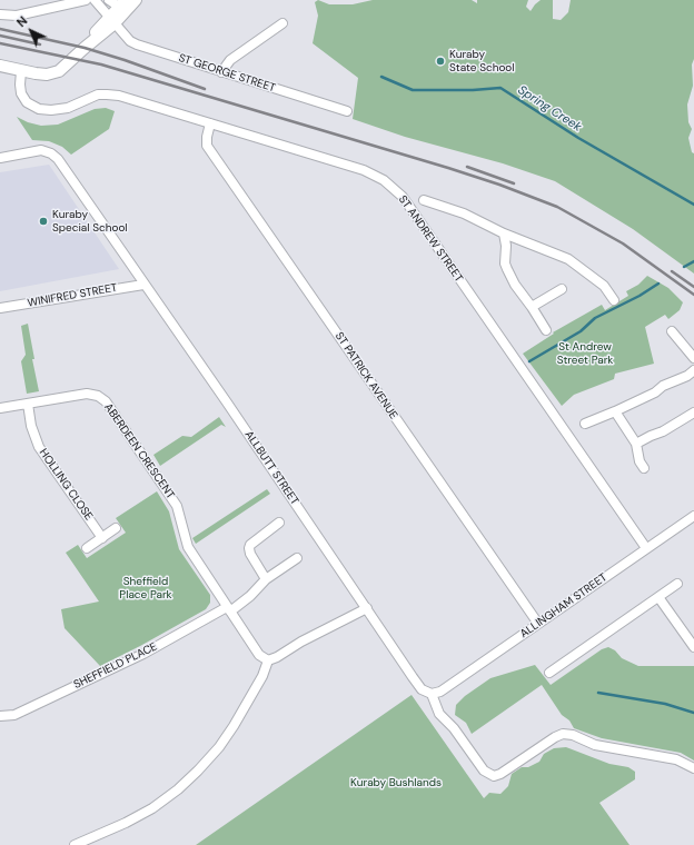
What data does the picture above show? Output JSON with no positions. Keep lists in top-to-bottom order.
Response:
{
  "streets": {
    "street": [
      "ST GEORGE STREET",
      "ST ANDREW STREET",
      "WINIFRED STREET",
      "ST PATRICK AVENUE",
      "ABERDEEN CRESCENT",
      "ALLBUTT STREET",
      "HOLLING CLOSE",
      "ALLINGHAM STREET",
      "SHEFFIELD PLACE"
    ]
  },
  "crossings": [
    ["ST ANDREW STREET", "ST PATRICK AVENUE"],
    ["ST ANDREW STREET", "ALLINGHAM STREET"],
    ["WINIFRED STREET", "ALLBUTT STREET"],
    ["ST PATRICK AVENUE", "ALLINGHAM STREET"],
    ["ABERDEEN CRESCENT", "HOLLING CLOSE"],
    ["ABERDEEN CRESCENT", "SHEFFIELD PLACE"],
    ["ALLBUTT STREET", "ALLINGHAM STREET"]
  ],
  "water": ["Spring Creek"],
  "parks": ["St Andrew Street Park", "Sheffield Place Park", "Kuraby Bushlands"],
  "places": ["Kuraby State School", "Kuraby Special School"],
  "north": "top left"
}
